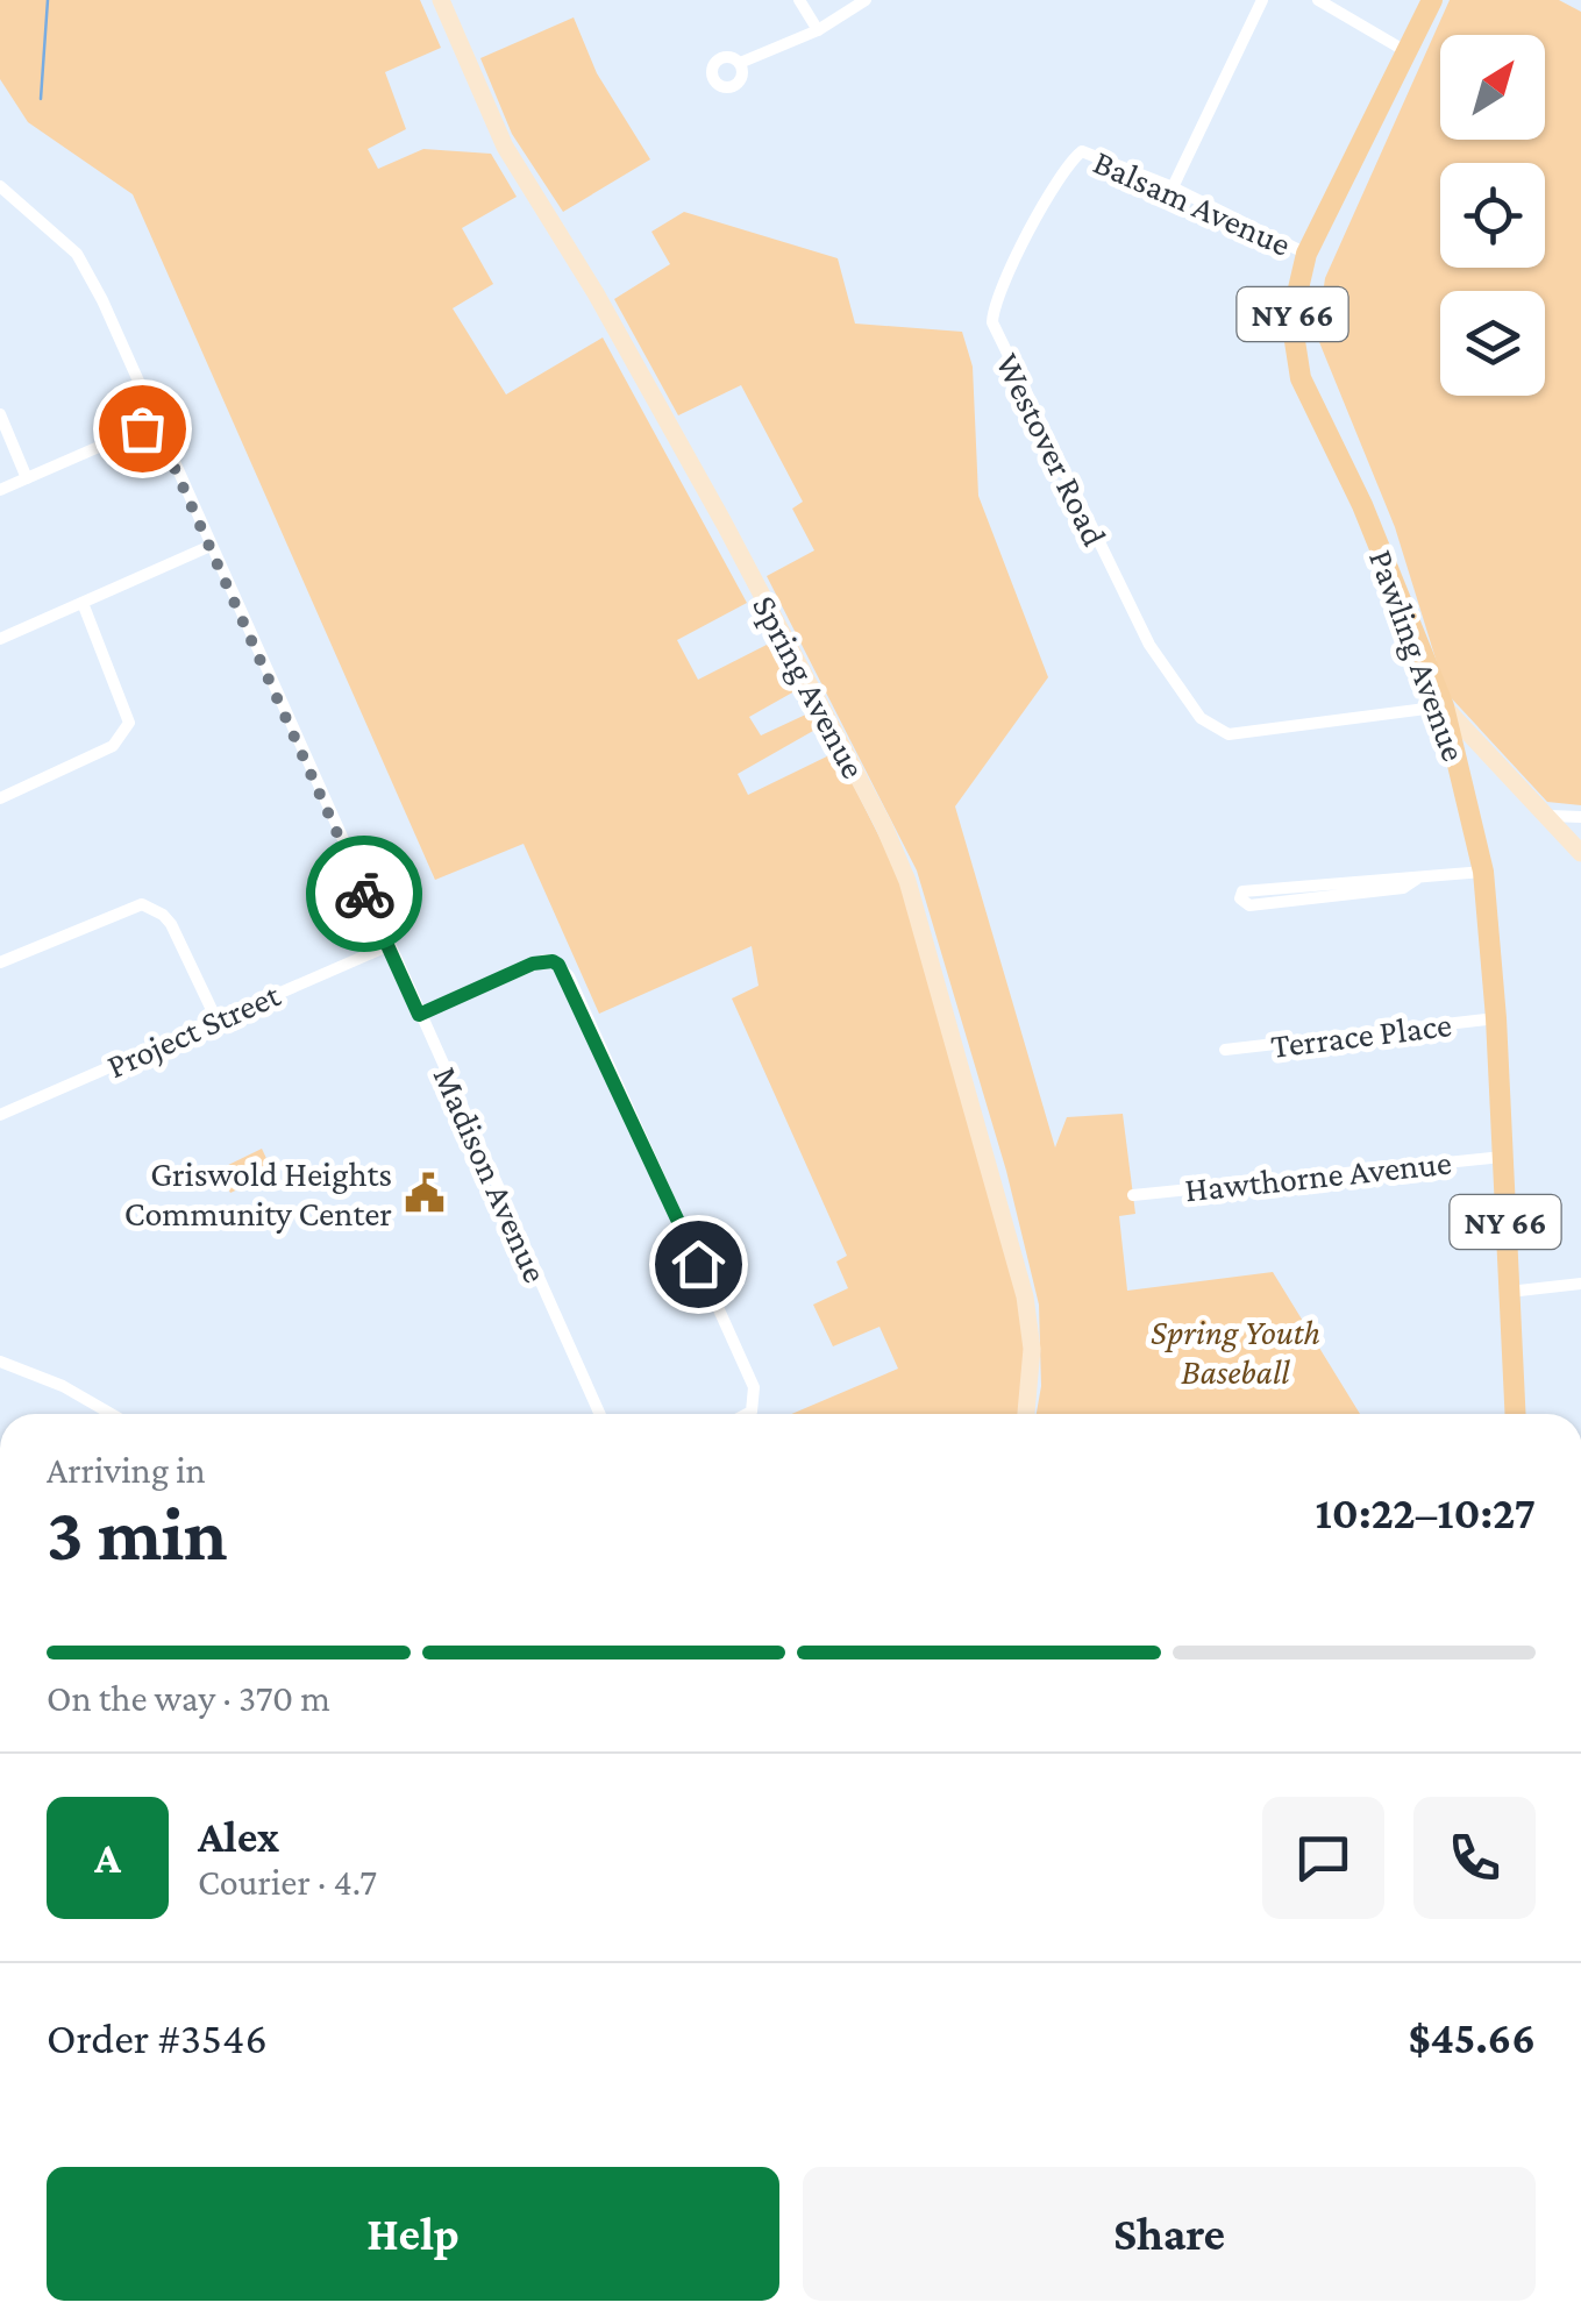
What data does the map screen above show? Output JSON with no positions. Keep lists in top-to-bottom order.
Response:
{
  "streets": {
    "main road": ["NY 66", "Pawling Avenue"],
    "street": [
      "Balsam Avenue",
      "Westover Road",
      "Spring Avenue",
      "Project Street",
      "Terrace Place",
      "Madison Avenue",
      "Hawthorne Avenue"
    ]
  },
  "crossings": [
    ["Balsam Avenue", "Westover Road"],
    ["Balsam Avenue", "Pawling Avenue"],
    ["Westover Road", "Pawling Avenue"],
    ["Pawling Avenue", "Terrace Place"],
    ["Pawling Avenue", "Hawthorne Avenue"],
    ["Project Street", "Madison Avenue"]
  ],
  "parks": ["Spring Youth Baseball"],
  "places": {
    "public building": ["Griswold Heights Community Center"]
  },
  "north": "top right",
  "page": {
    "heading": ["3 min", "Arriving in", "10:22–10:27"],
    "panel": [
      "Alex",
      "Courier · 4.7",
      "Order #3546",
      "$45.66"
    ],
    "bar": "On the way · 370 m",
    "round": "A",
    "buttons": ["Help", "Share"]
  }
}
